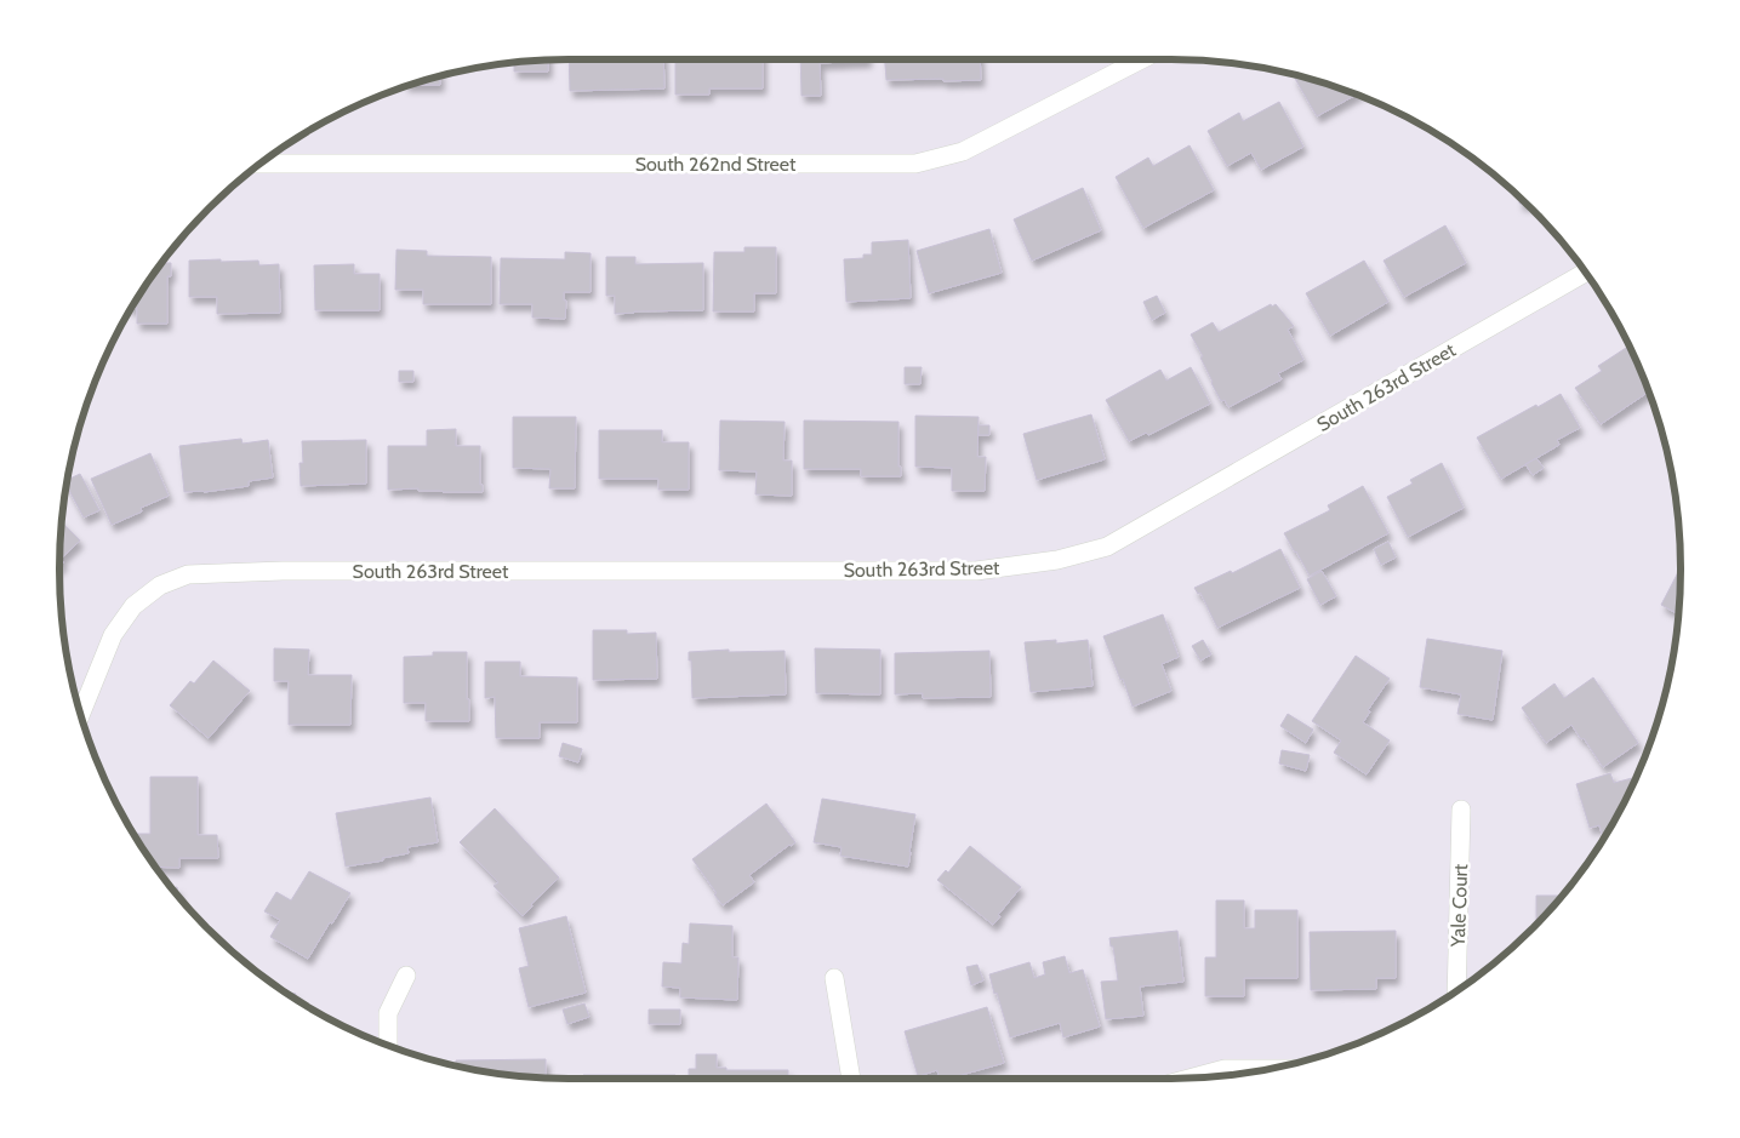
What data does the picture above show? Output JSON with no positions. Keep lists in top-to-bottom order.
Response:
{
  "streets": {
    "street": ["South 262nd Street", "South 263rd Street", "Yale Court"]
  }
}
